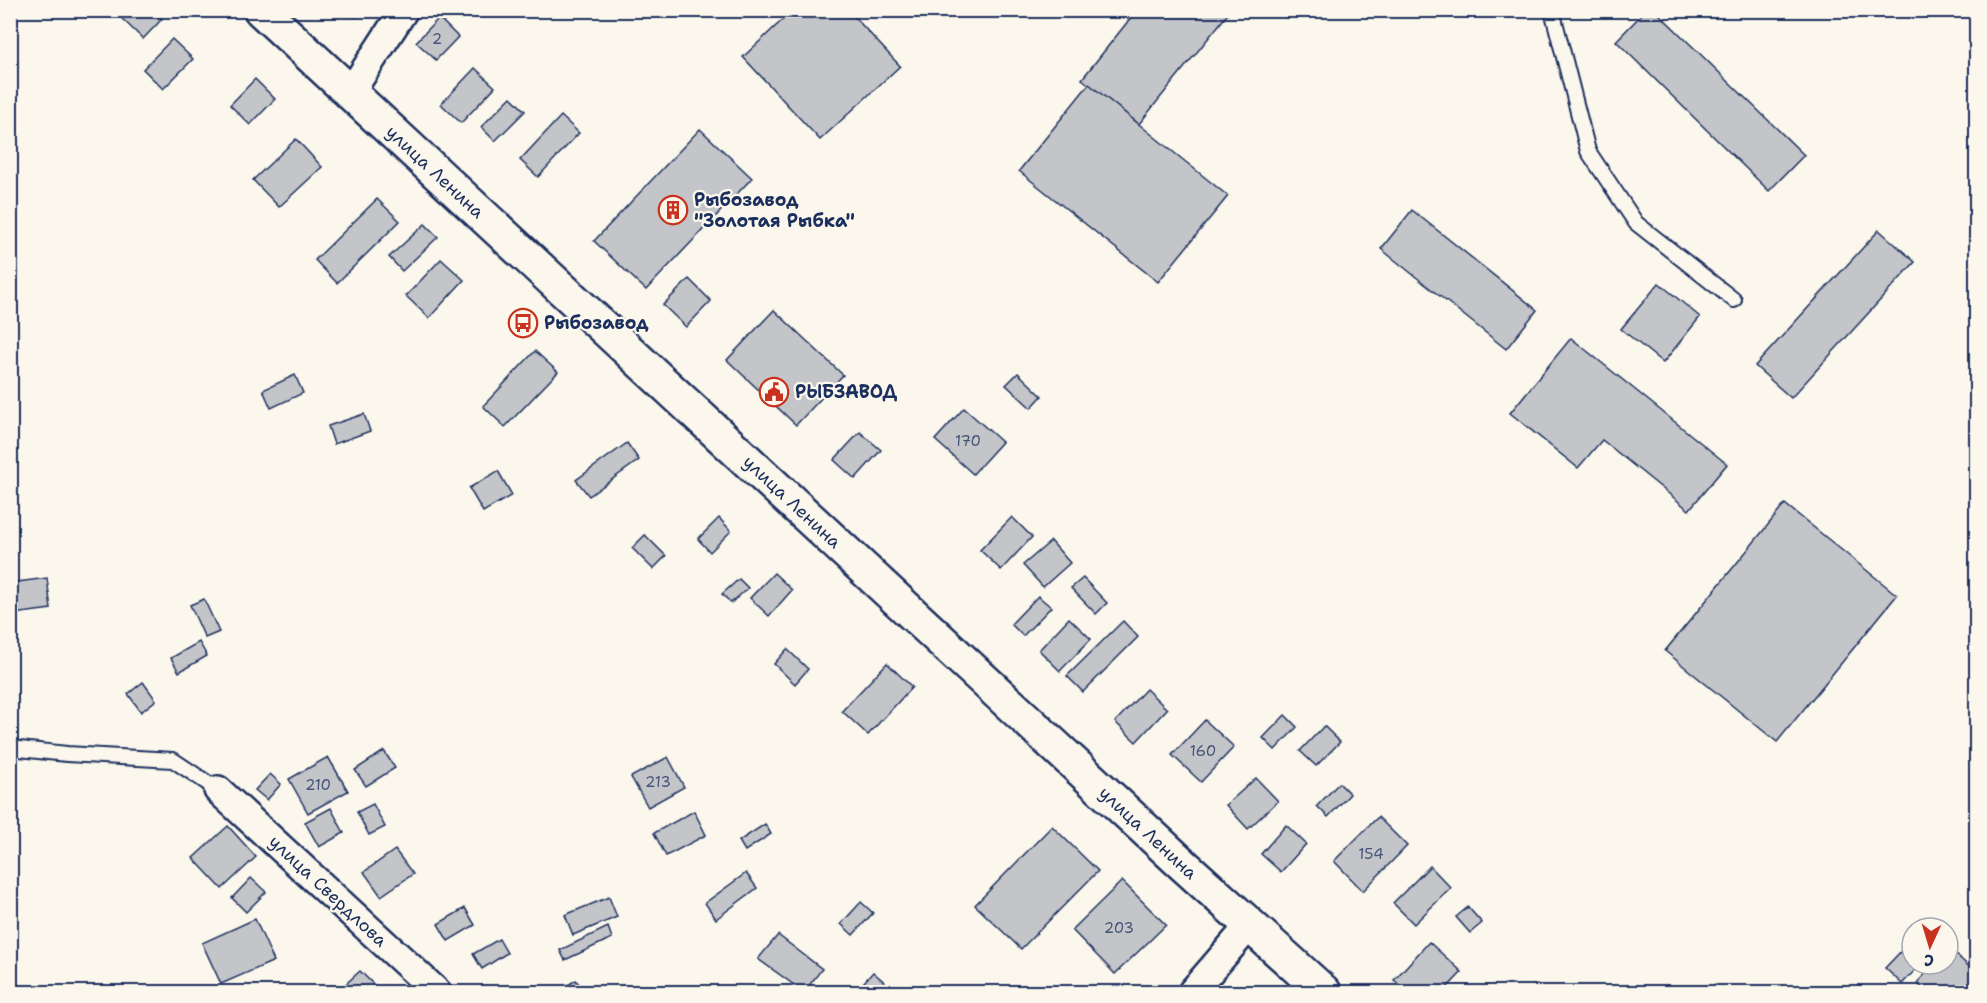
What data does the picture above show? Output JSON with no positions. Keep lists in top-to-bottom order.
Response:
{
  "streets": {
    "main road": ["улица Ленина"],
    "street": ["улица Свердлова"]
  },
  "places": {
    "building": ["Рыбозавод \"Золотая Рыбка\""],
    "bus stop": ["Рыбозавод"],
    "public building": ["РЫБЗАВОД"]
  },
  "house_numbers": [
    "2",
    "170",
    "160",
    "213",
    "210",
    "154",
    "203"
  ],
  "north": "bottom"
}
